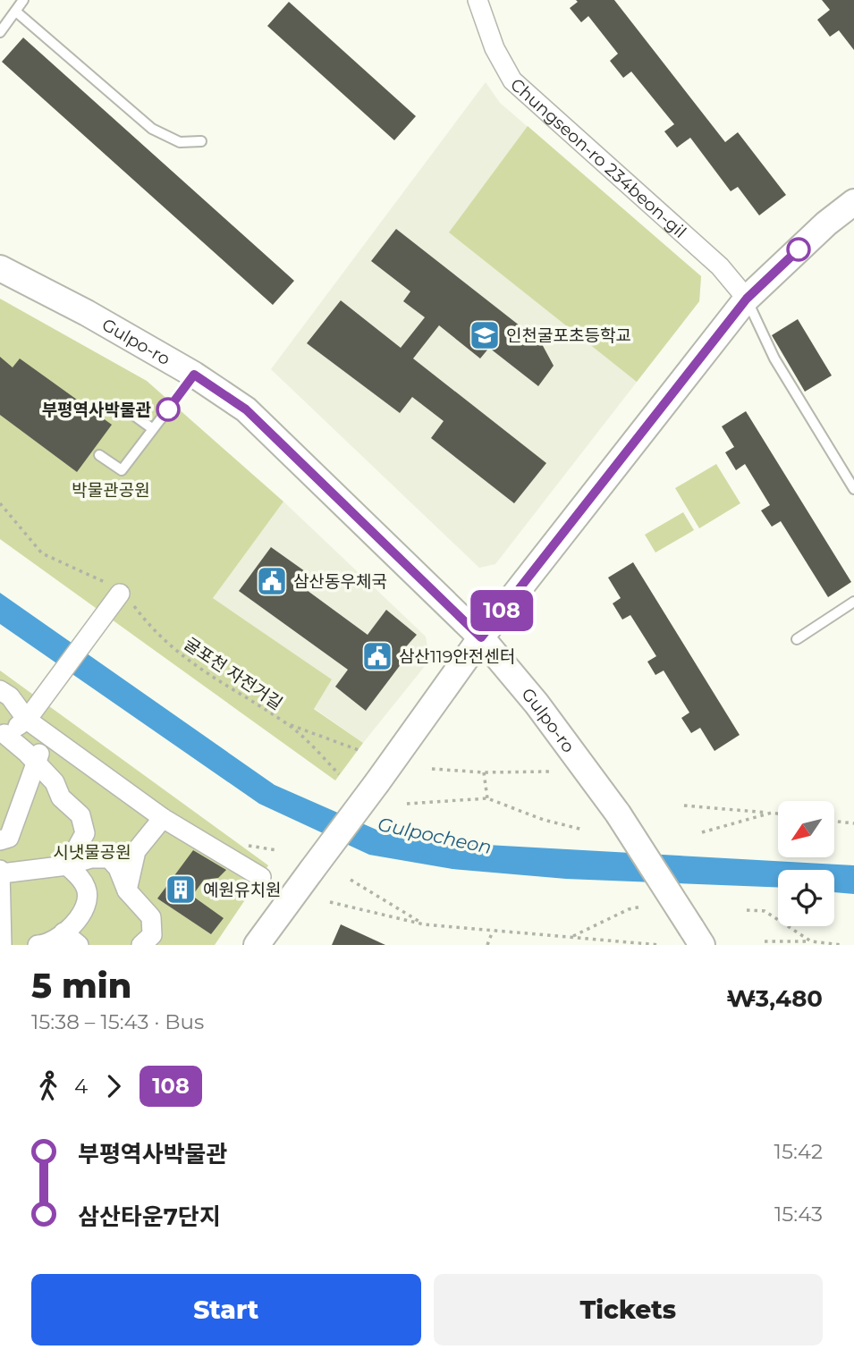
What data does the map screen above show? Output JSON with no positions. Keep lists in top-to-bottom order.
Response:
{
  "streets": {
    "street": ["Chungseon-ro 234beon-gil", "Gulpo-ro"],
    "path": ["굴포천 자전거길"]
  },
  "water": ["Gulpocheon"],
  "parks": ["박물관공원", "시냇물공원"],
  "places": {
    "school or university": ["인천굴포초등학교"],
    "other": ["부평역사박물관"],
    "public building": ["삼산동우체국", "삼산119안전센터"],
    "building": ["예원유치원"]
  },
  "lines": ["bus line 108"],
  "north": "bottom left",
  "page": {
    "on_map": "108",
    "heading": ["5 min", "15:38 – 15:43 · Bus", "₩3,480"],
    "legs": ["4", "108"],
    "list": [
      {
        "name": "부평역사박물관",
        "value": "15:42"
      },
      {
        "name": "삼산타운7단지",
        "value": "15:43"
      }
    ],
    "buttons": ["Start", "Tickets"]
  }
}
